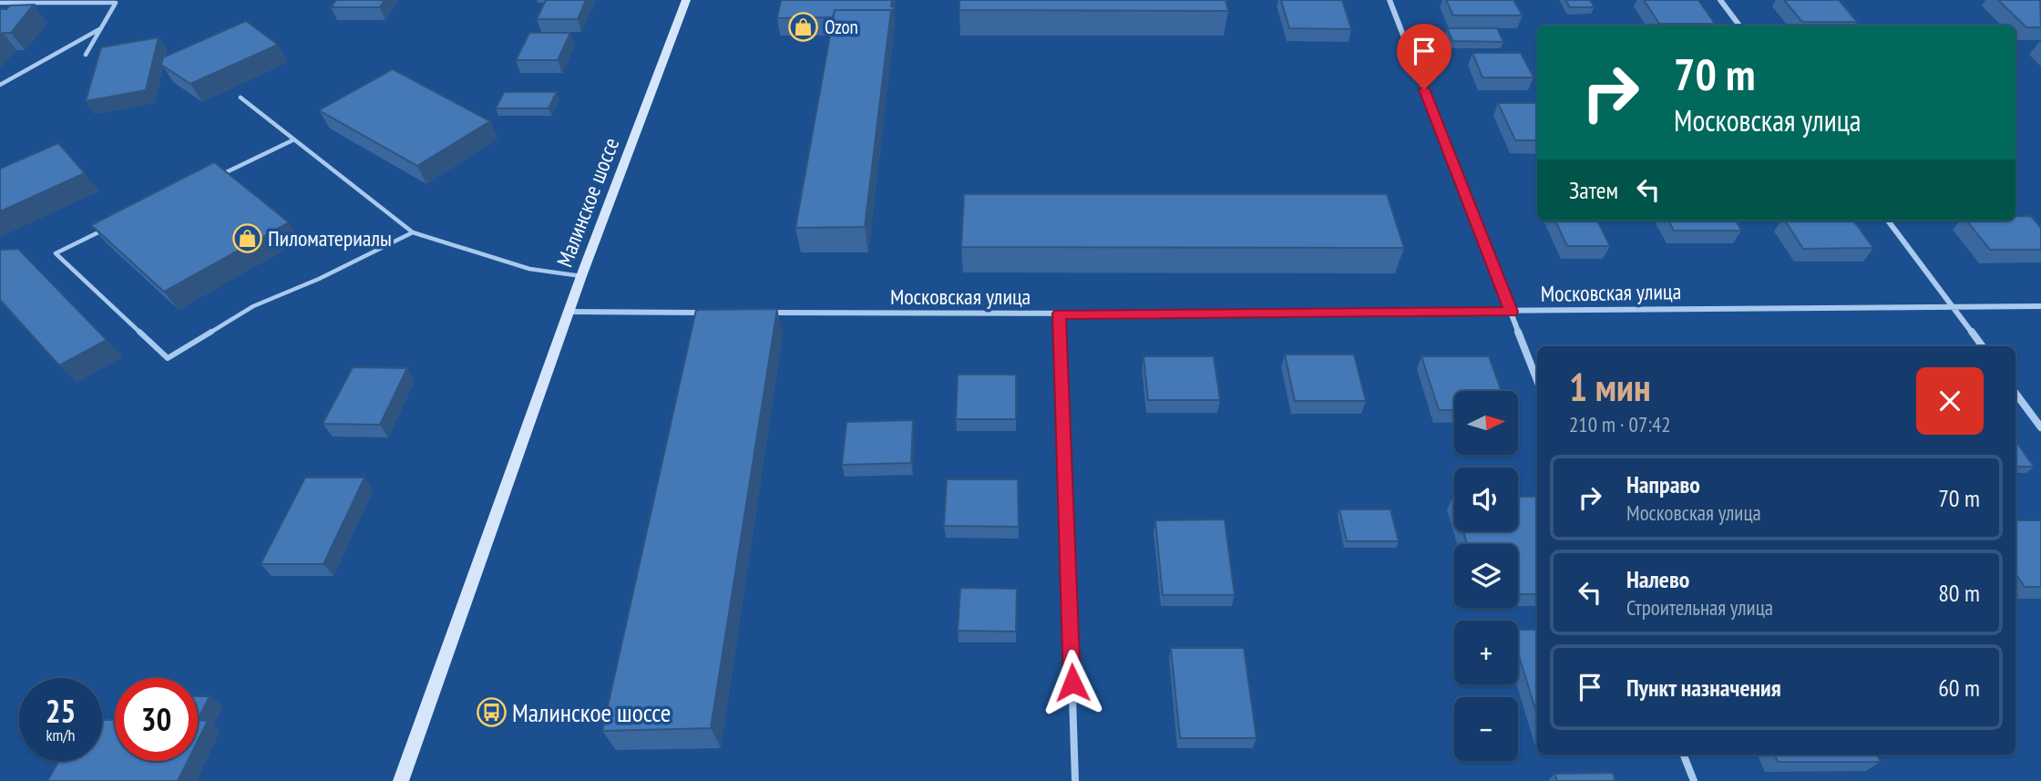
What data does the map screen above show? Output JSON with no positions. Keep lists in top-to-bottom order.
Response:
{
  "streets": {
    "main road": ["Малинское шоссе"],
    "street": ["Московская улица"]
  },
  "places": {
    "shop": ["Ozon", "Пиломатериалы"],
    "bus stop": ["Малинское шоссе"]
  },
  "north": "right",
  "page": {
    "turn": ["70 m", "Московская улица"],
    "then": "Затем",
    "heading": ["1 мин", "210 m · 07:42"],
    "map_buttons": ["+", "−"],
    "list": [
      {
        "name": "Направо",
        "note": "Московская улица",
        "value": "70 m"
      },
      {
        "name": "Налево",
        "note": "Строительная улица",
        "value": "80 m"
      },
      {
        "name": "Пункт назначения",
        "value": "60 m"
      }
    ],
    "speed": "25 km/h",
    "limit": "30"
  }
}
